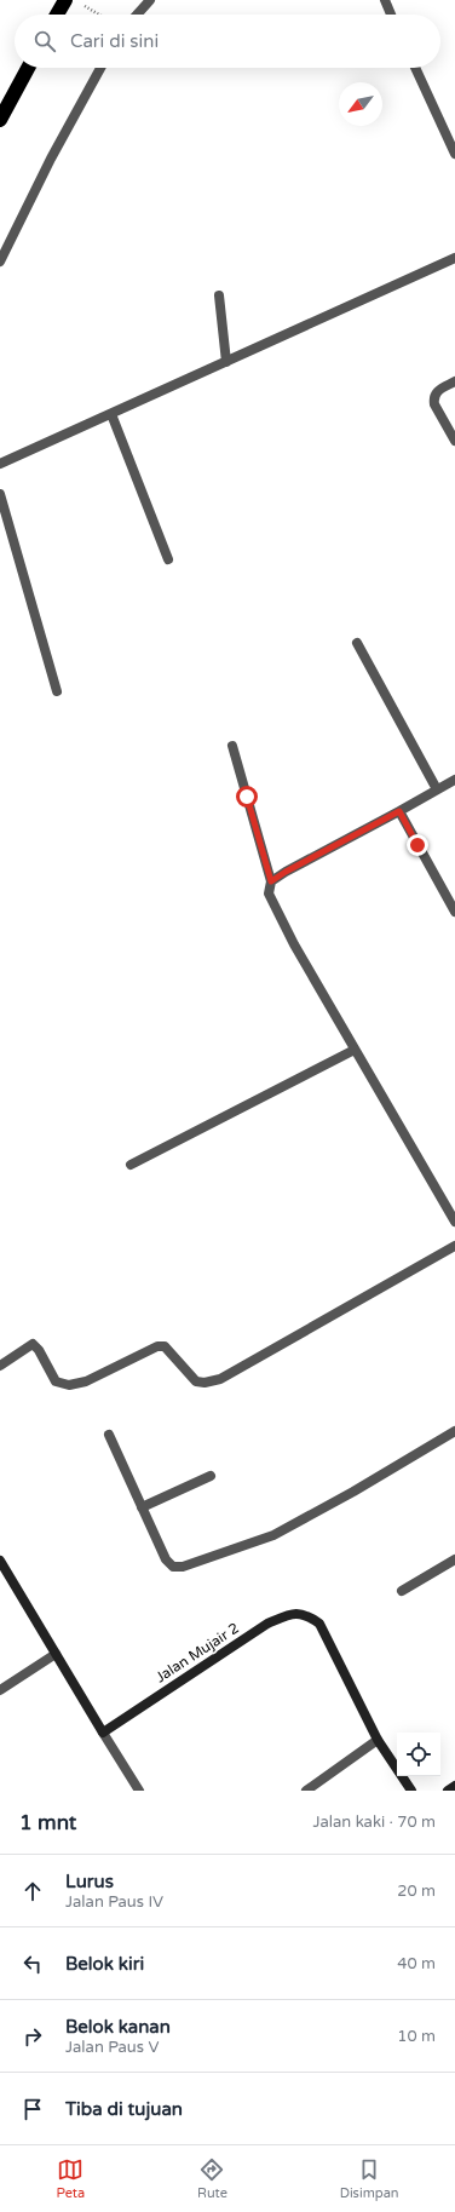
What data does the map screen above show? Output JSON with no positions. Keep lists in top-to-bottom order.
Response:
{
  "streets": {
    "street": ["Jalan Mujair 2"]
  },
  "north": "bottom left",
  "page": {
    "search": "Cari di sini",
    "heading": ["1 mnt", "Jalan kaki · 70 m"],
    "list": [
      ["Lurus", "Jalan Paus IV", "20 m"],
      ["Belok kiri", "40 m"],
      ["Belok kanan", "Jalan Paus V", "10 m"],
      "Tiba di tujuan"
    ],
    "nav": ["Peta", "Rute", "Disimpan"]
  }
}
